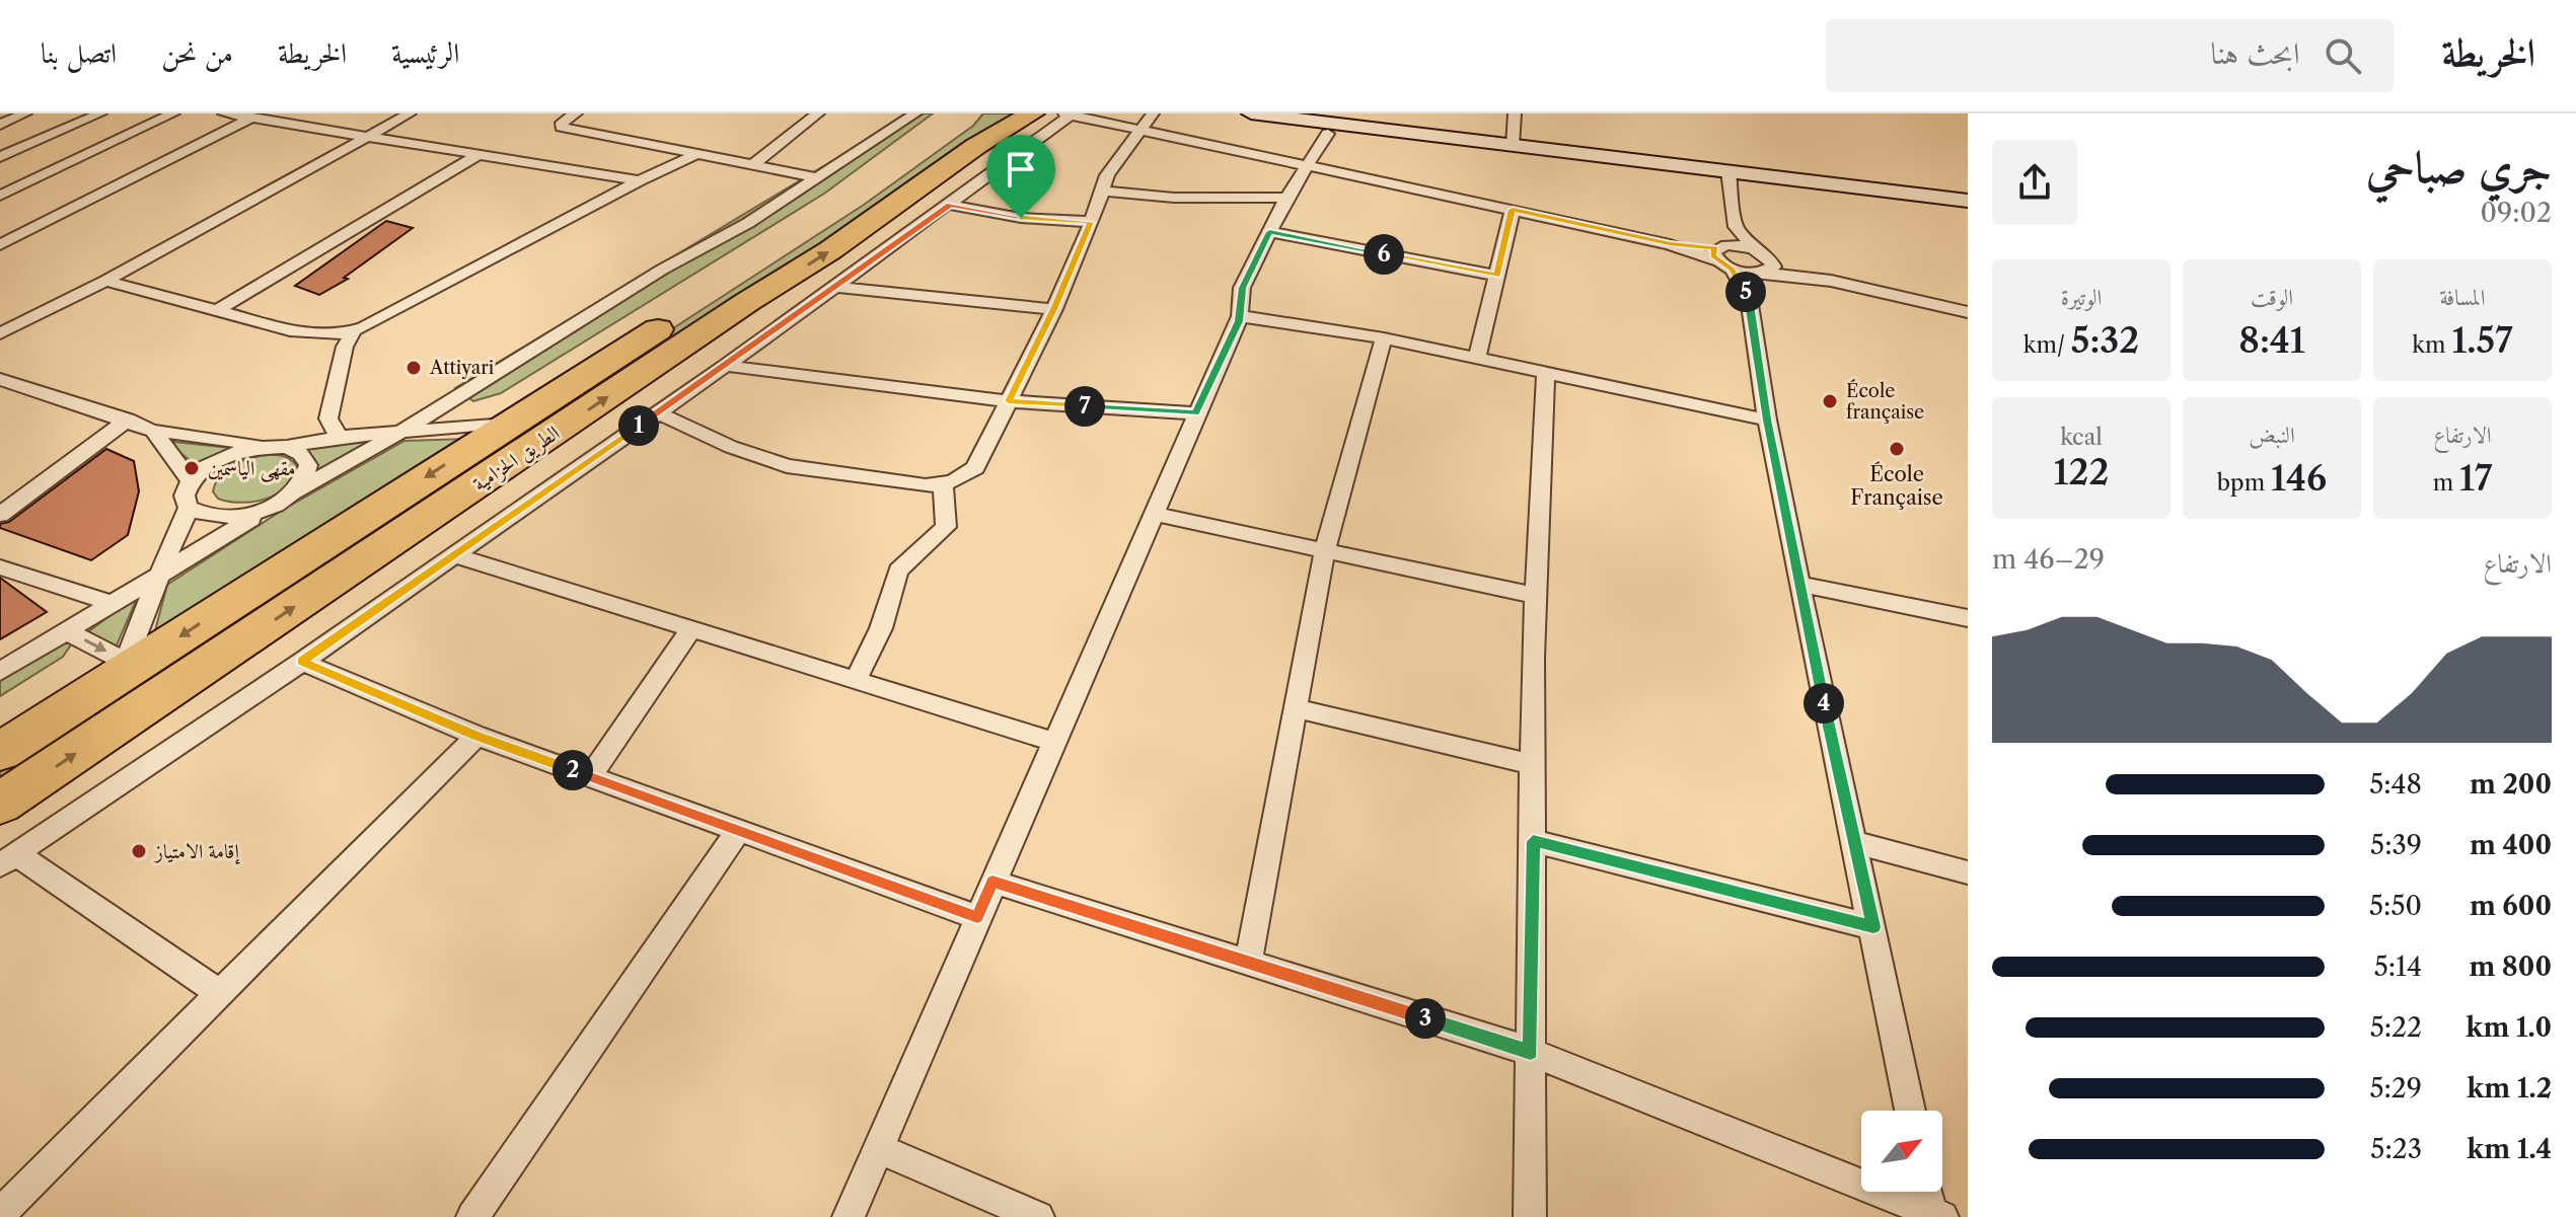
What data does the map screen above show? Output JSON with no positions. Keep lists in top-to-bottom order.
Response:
{
  "streets": {
    "highway": ["الطريق الحزامية"]
  },
  "places": [
    "Attiyari",
    "École française",
    "École Française",
    "مقهى الياسمين",
    "إقامة الامتياز"
  ],
  "north": "top right",
  "page": {
    "header": "الخريطة",
    "search": "ابحث هنا",
    "nav": [
      "الرئيسية",
      "الخريطة",
      "من نحن",
      "اتصل بنا"
    ],
    "heading": ["جري صباحي", "09:02"],
    "pins": [
      "6",
      "5",
      "7",
      "1",
      "4",
      "2",
      "3"
    ],
    "stats": [
      ["المسافة", "1.57 km"],
      ["الوقت", "8:41"],
      ["الوتيرة", "5:32 /km"],
      ["الارتفاع", "17 m"],
      ["النبض", "146 bpm"],
      ["kcal", "122"]
    ],
    "chart": ["الارتفاع", "29–46 m"],
    "list": [
      {
        "name": "200 m",
        "note": "5:48"
      },
      {
        "name": "400 m",
        "note": "5:39"
      },
      {
        "name": "600 m",
        "note": "5:50"
      },
      {
        "name": "800 m",
        "note": "5:14"
      },
      {
        "name": "1.0 km",
        "note": "5:22"
      },
      {
        "name": "1.2 km",
        "note": "5:29"
      },
      {
        "name": "1.4 km",
        "note": "5:23"
      }
    ]
  }
}
